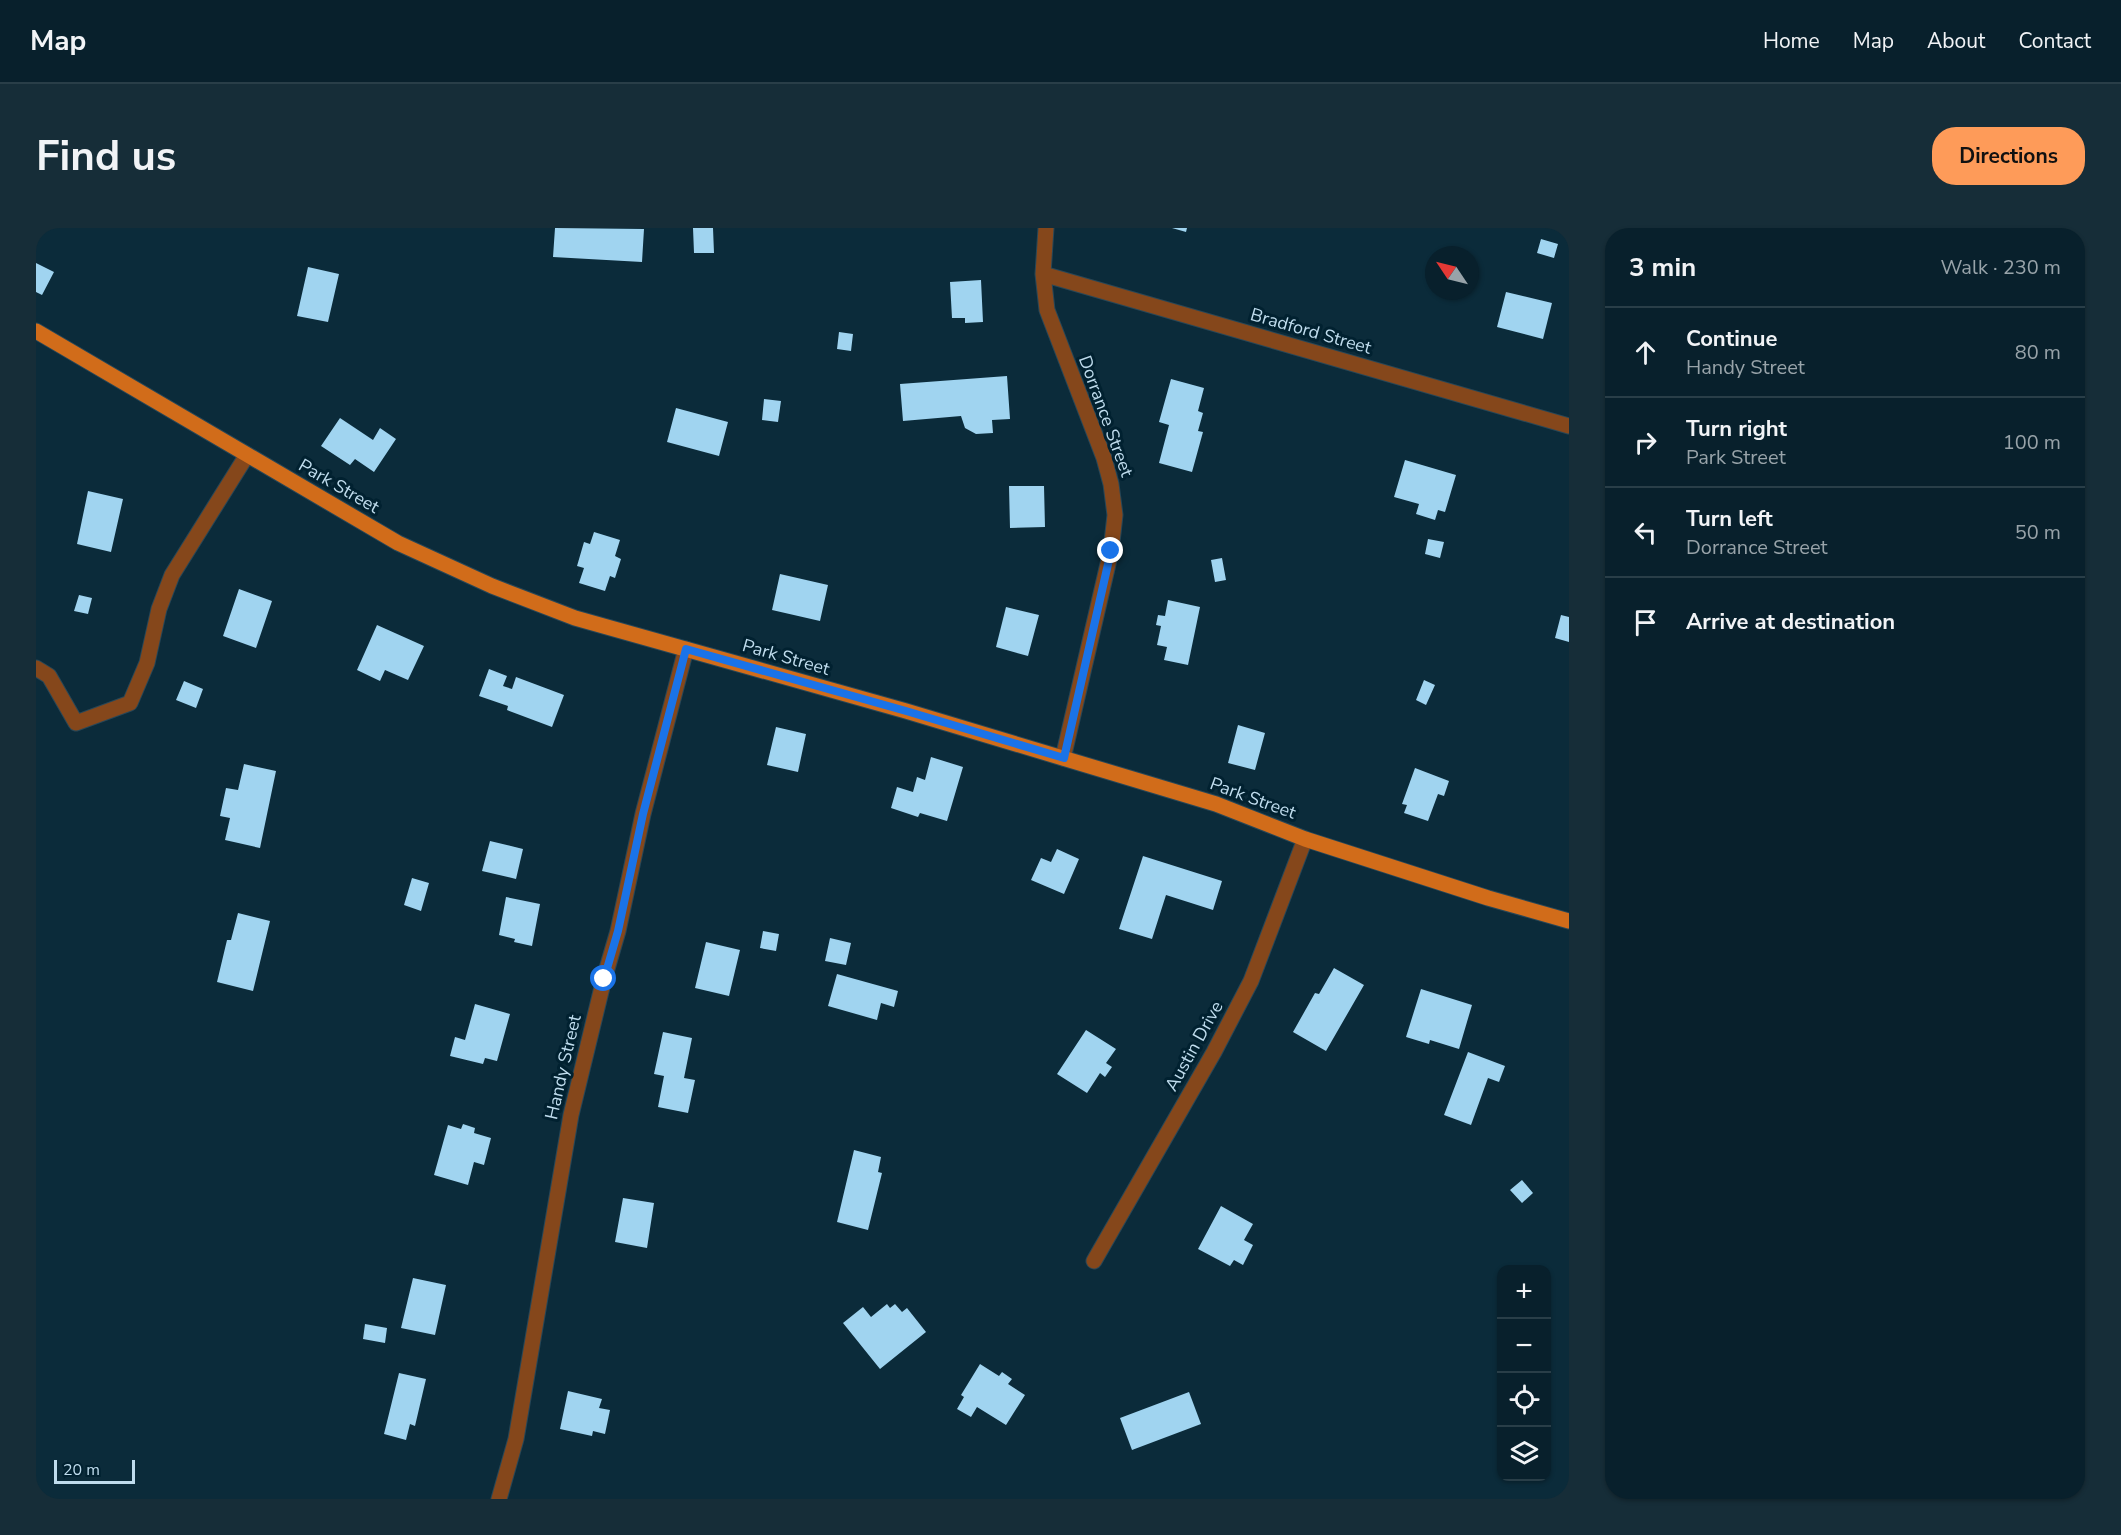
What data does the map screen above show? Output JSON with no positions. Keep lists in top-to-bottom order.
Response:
{
  "streets": {
    "main road": ["Park Street"],
    "street": [
      "Bradford Street",
      "Dorrance Street",
      "Austin Drive",
      "Handy Street"
    ]
  },
  "crossings": [
    ["Bradford Street", "Dorrance Street"],
    ["Dorrance Street", "Park Street"],
    ["Park Street", "Austin Drive"],
    ["Park Street", "Handy Street"]
  ],
  "scale_bar": "20 m",
  "north": "top left",
  "page": {
    "header": "Map",
    "nav": [
      "Home",
      "Map",
      "About",
      "Contact"
    ],
    "buttons": "Directions",
    "title": "Find us",
    "heading": ["3 min", "Walk · 230 m"],
    "list": [
      ["Continue", "Handy Street", "80 m"],
      ["Turn right", "Park Street", "100 m"],
      ["Turn left", "Dorrance Street", "50 m"],
      "Arrive at destination"
    ],
    "map_buttons": ["+", "−"],
    "scale": "20 m"
  }
}
